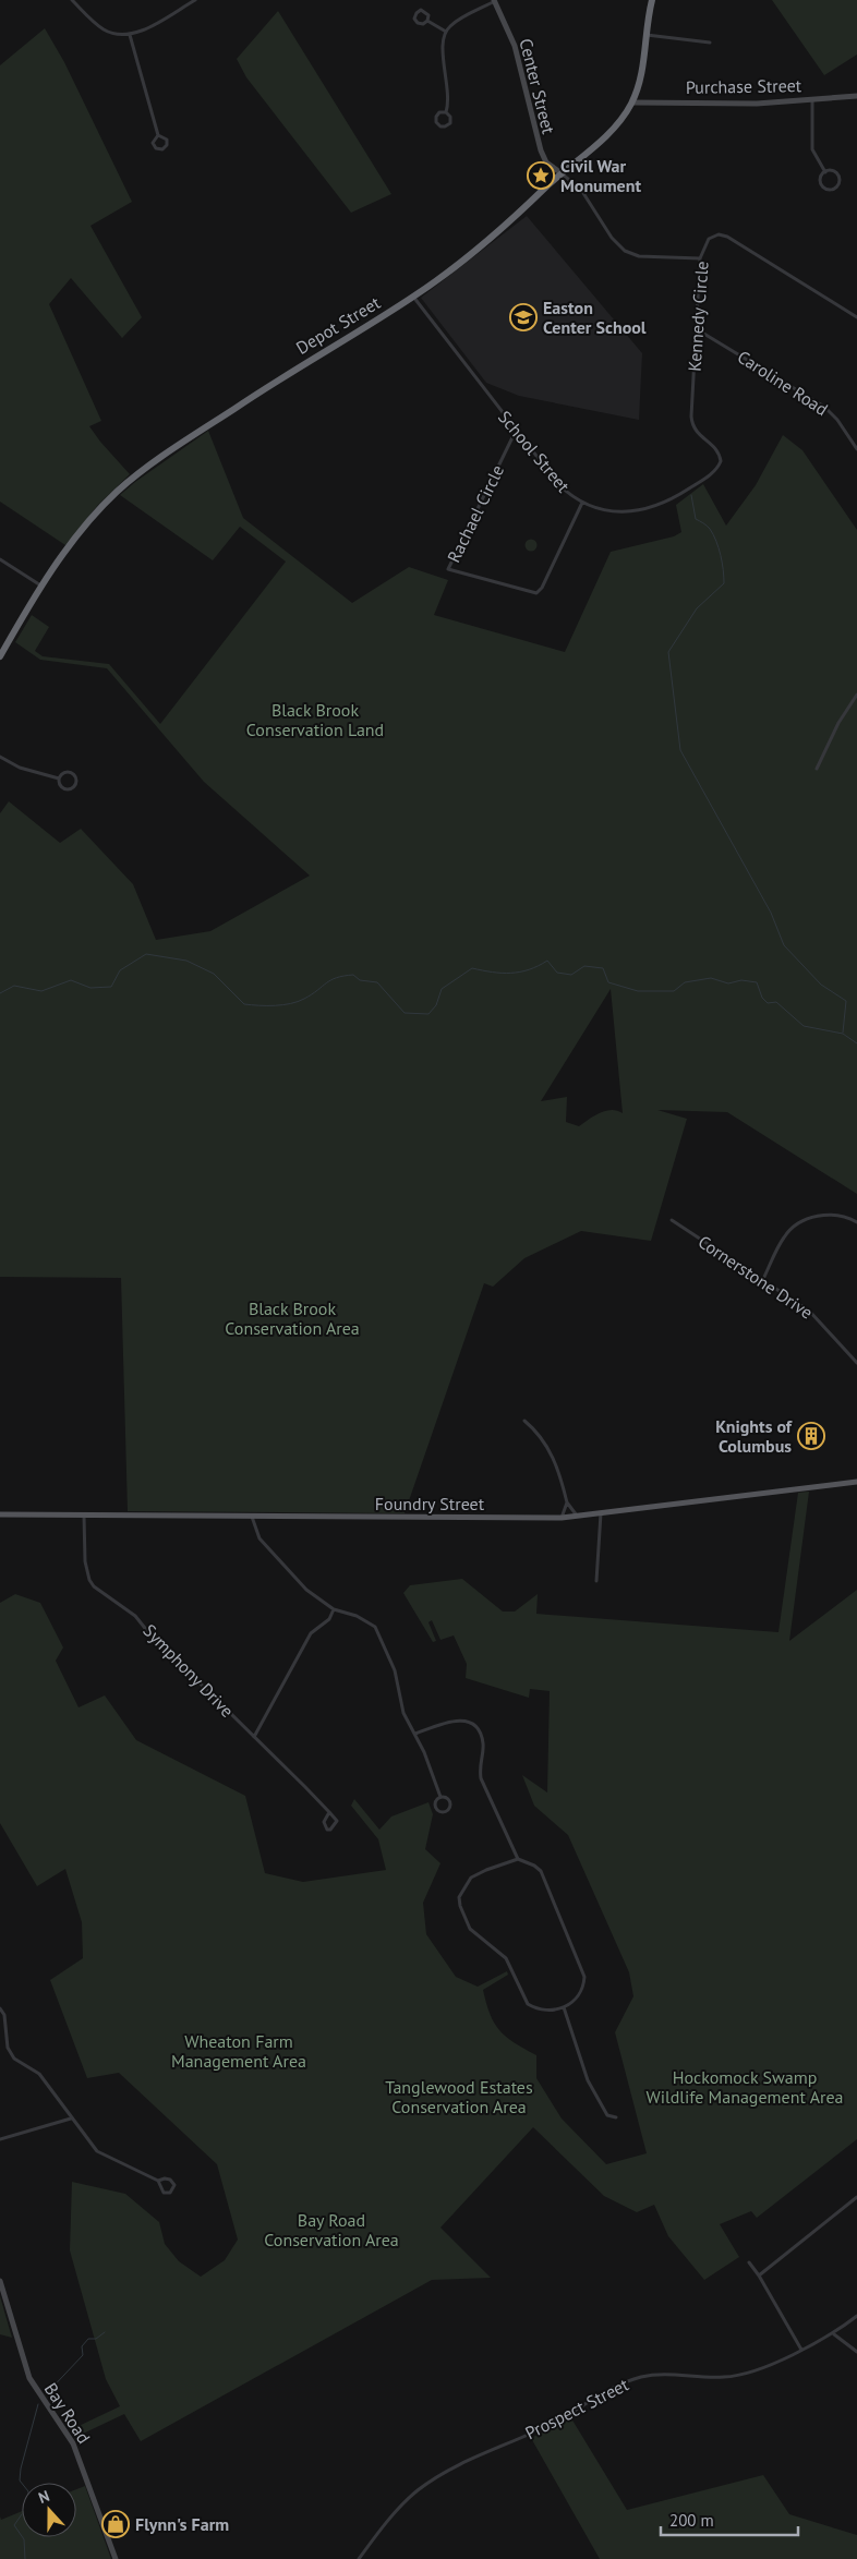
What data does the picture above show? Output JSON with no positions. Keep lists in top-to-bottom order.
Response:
{
  "streets": {
    "highway": ["Depot Street"],
    "main road": [
      "Center Street",
      "Purchase Street",
      "Foundry Street",
      "Bay Road"
    ],
    "street": [
      "Kennedy Circle",
      "Caroline Road",
      "School Street",
      "Rachael Circle",
      "Cornerstone Drive",
      "Symphony Drive",
      "Prospect Street"
    ]
  },
  "crossings": [
    ["Center Street", "Depot Street"],
    ["Purchase Street", "Depot Street"],
    ["Kennedy Circle", "Caroline Road"],
    ["Kennedy Circle", "School Street"],
    ["Depot Street", "School Street"],
    ["School Street", "Rachael Circle"],
    ["Foundry Street", "Symphony Drive"]
  ],
  "parks": [
    "Black Brook Conservation Land",
    "Black Brook Conservation Area",
    "Wheaton Farm Management Area",
    "Hockomock Swamp Wildlife Management Area",
    "Tanglewood Estates Conservation Area",
    "Bay Road Conservation Area"
  ],
  "places": {
    "place": ["Civil War Monument"],
    "school or university": ["Easton Center School"],
    "building": ["Knights of Columbus"],
    "shop": ["Flynn's Farm"]
  },
  "scale_bar": "200 m",
  "north": "top"
}
